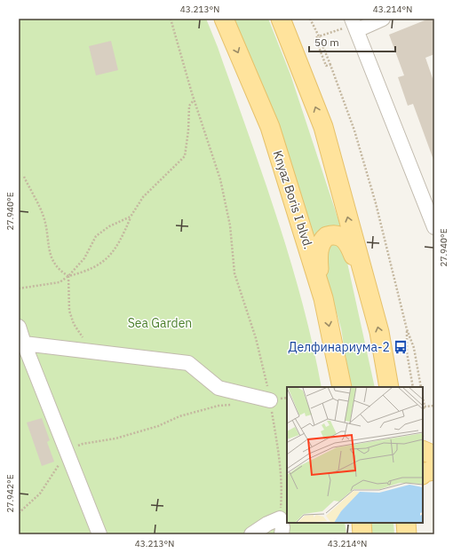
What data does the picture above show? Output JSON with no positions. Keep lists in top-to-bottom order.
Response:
{
  "streets": {
    "main road": ["Knyaz Boris I blvd."]
  },
  "parks": ["Sea Garden"],
  "places": {
    "bus stop": ["Делфинариума-2"]
  },
  "scale_bar": "50 m",
  "coordinates": [
    "43.213°N",
    "43.214°N",
    "27.940°E",
    "27.942°E"
  ]
}
